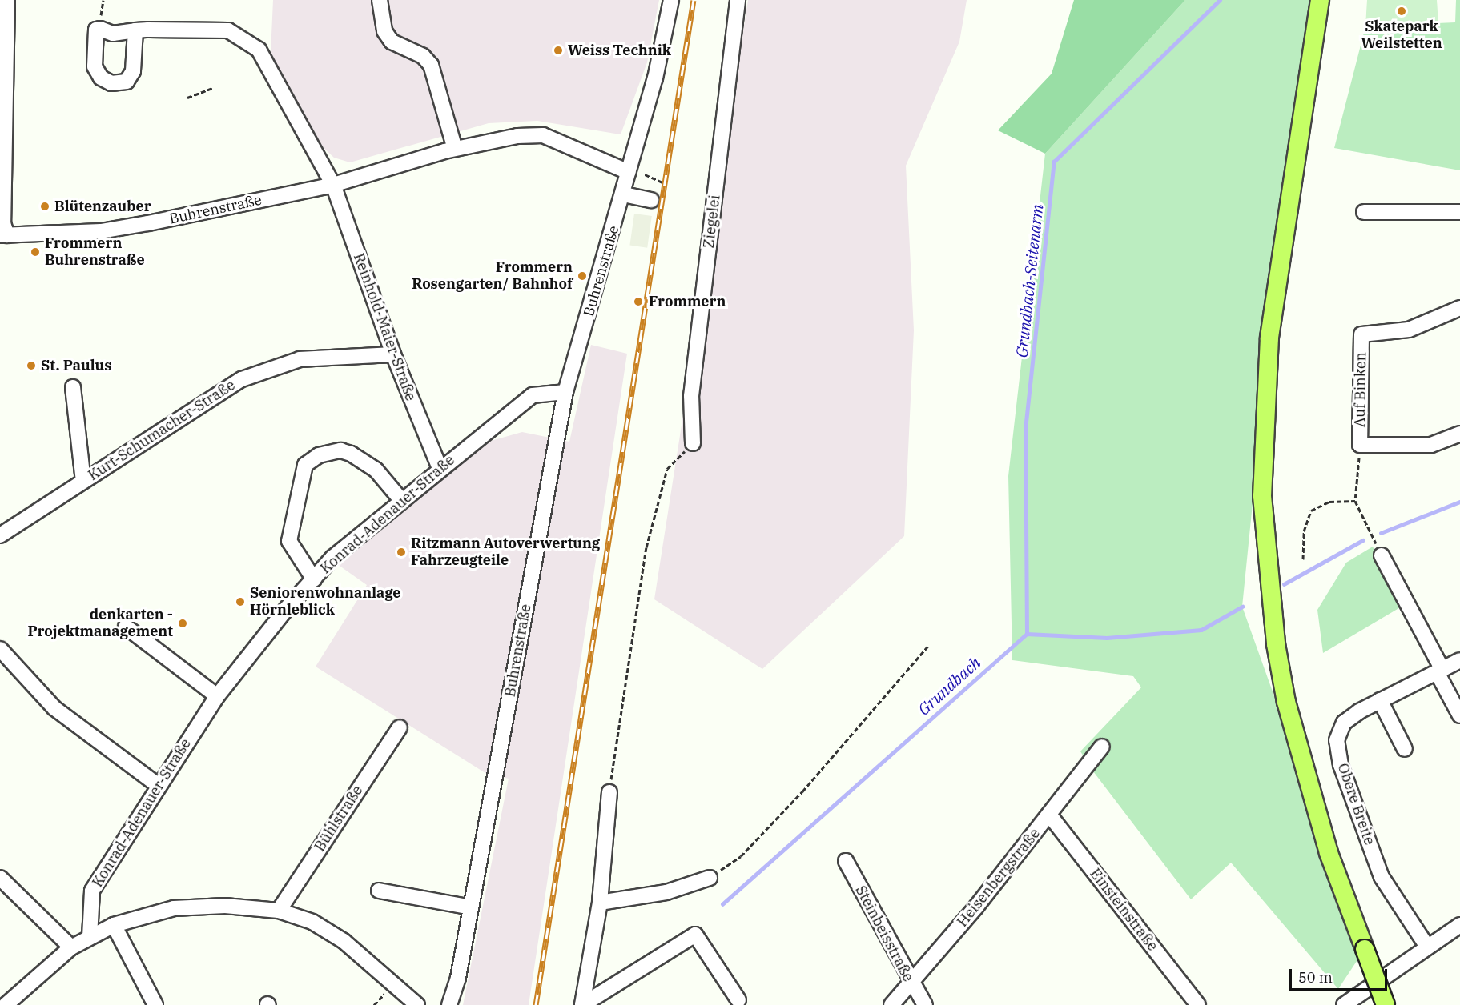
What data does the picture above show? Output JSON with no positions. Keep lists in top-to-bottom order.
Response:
{
  "streets": {
    "street": [
      "Buhrenstraße",
      "Ziegelei",
      "Reinhold-Maier-Straße",
      "Auf Binken",
      "Kurt-Schumacher-Straße",
      "Konrad-Adenauer-Straße",
      "Obere Breite",
      "Bühlstraße",
      "Heisenbergstraße",
      "Einsteinstraße",
      "Steinbeisstraße"
    ]
  },
  "crossings": [
    ["Buhrenstraße", "Reinhold-Maier-Straße"],
    ["Buhrenstraße", "Konrad-Adenauer-Straße"],
    ["Reinhold-Maier-Straße", "Kurt-Schumacher-Straße"],
    ["Reinhold-Maier-Straße", "Konrad-Adenauer-Straße"],
    ["Heisenbergstraße", "Einsteinstraße"],
    ["Heisenbergstraße", "Steinbeisstraße"]
  ],
  "water": ["Grundbach-Seitenarm", "Grundbach"],
  "places": [
    "Skatepark Weilstetten",
    "Weiss Technik",
    "Blütenzauber",
    "Frommern Buhrenstraße",
    "Frommern Rosengarten/ Bahnhof",
    "Frommern",
    "St. Paulus",
    "Ritzmann Autoverwertung Fahrzeugteile",
    "Seniorenwohnanlage Hörnleblick",
    "denkarten - Projektmanagement"
  ],
  "scale_bar": "50 m"
}
